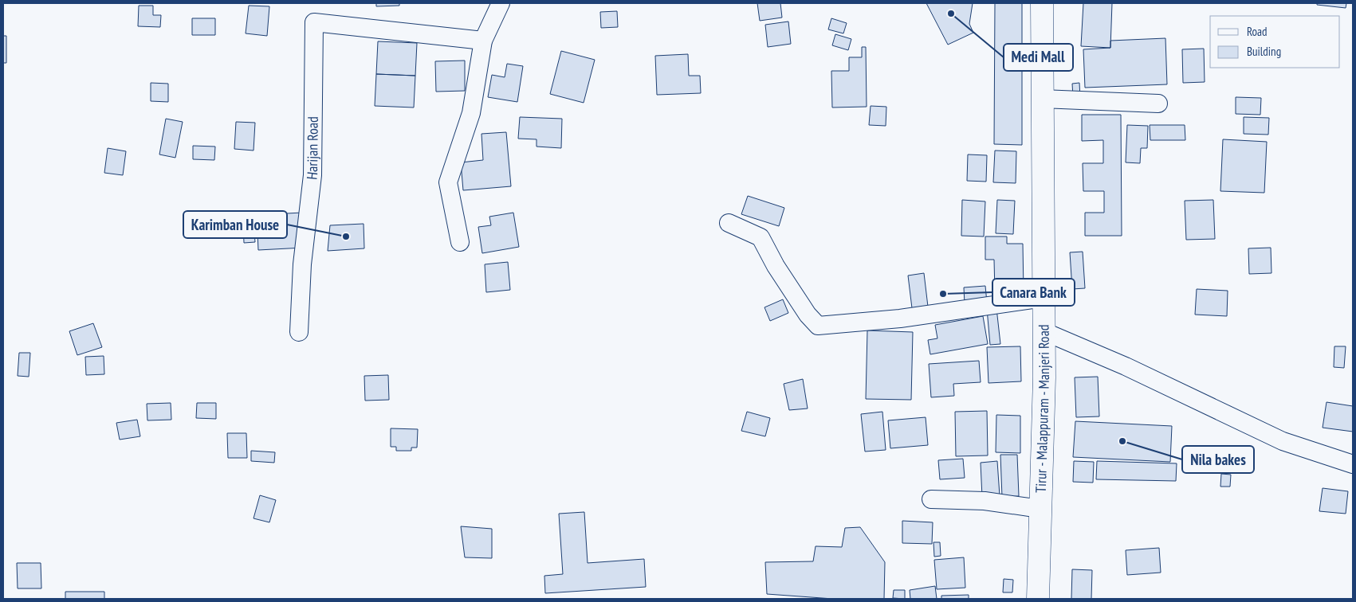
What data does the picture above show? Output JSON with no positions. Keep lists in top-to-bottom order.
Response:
{
  "streets": {
    "main road": ["Tirur - Malappuram - Manjeri Road"],
    "street": ["Harijan Road"]
  },
  "places": [
    "Medi Mall",
    "Karimban House",
    "Canara Bank",
    "Nila bakes"
  ],
  "legend": ["Road", "Building"]
}
